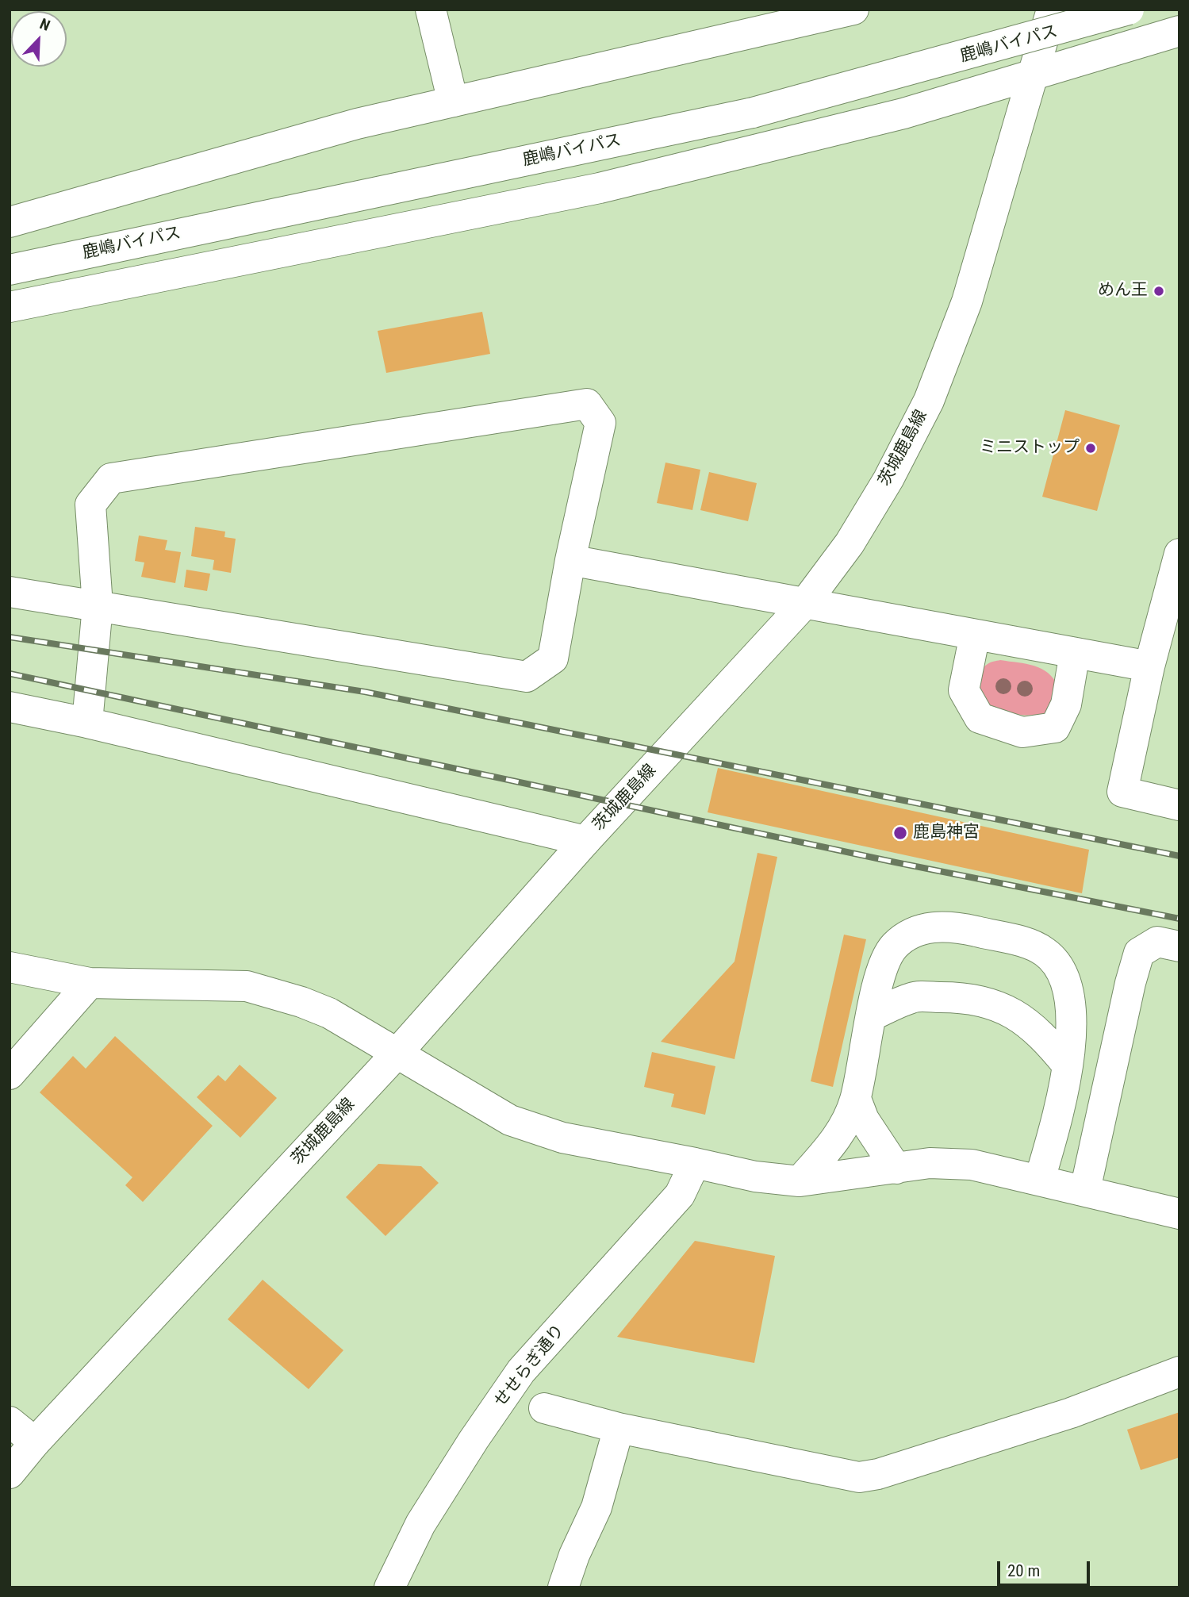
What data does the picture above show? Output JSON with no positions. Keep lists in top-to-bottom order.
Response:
{
  "streets": {
    "main road": ["鹿嶋バイパス", "茨城鹿島線", "せせらぎ通り"]
  },
  "places": ["めん王", "ミニストップ", "鹿島神宮"],
  "scale_bar": "20 m",
  "north": "top right"
}
